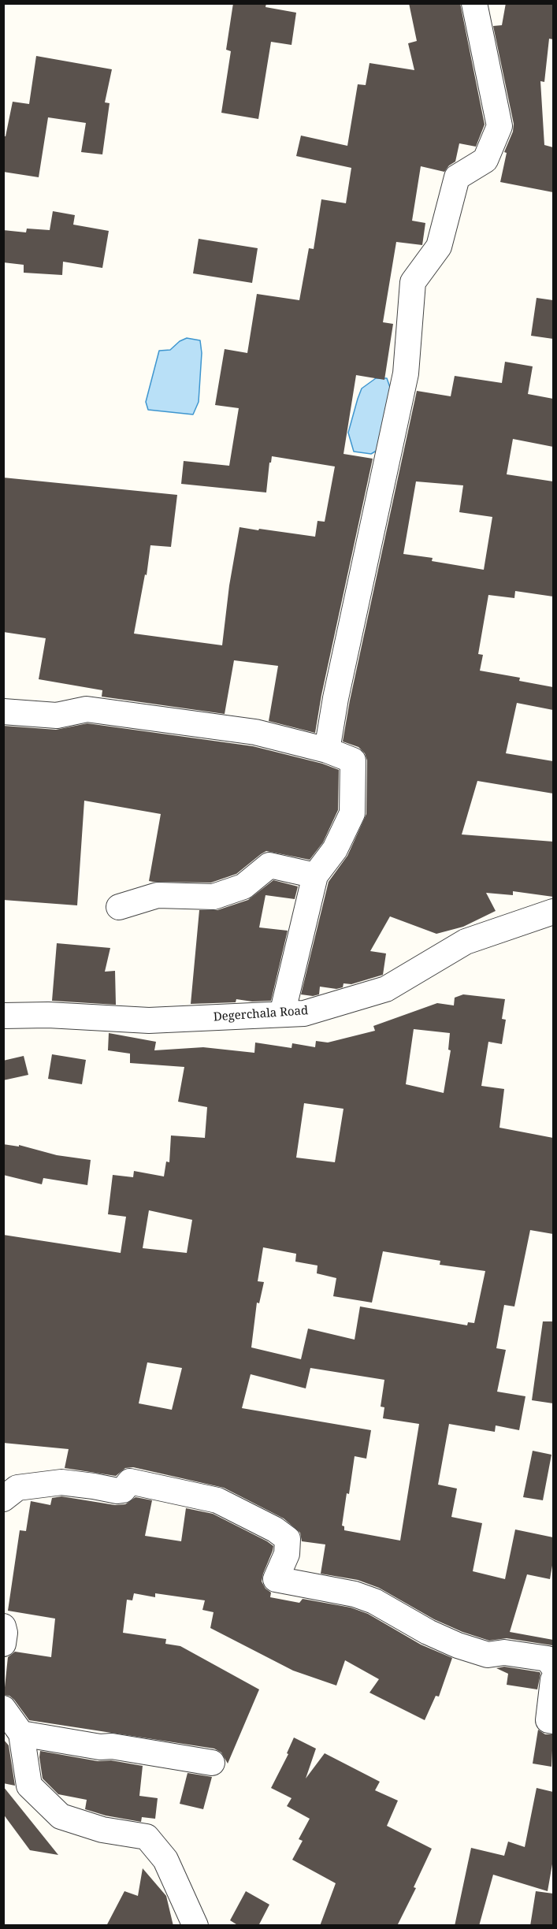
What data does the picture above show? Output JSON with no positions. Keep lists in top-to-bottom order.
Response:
{
  "streets": {
    "street": ["Degerchala Road"]
  }
}
